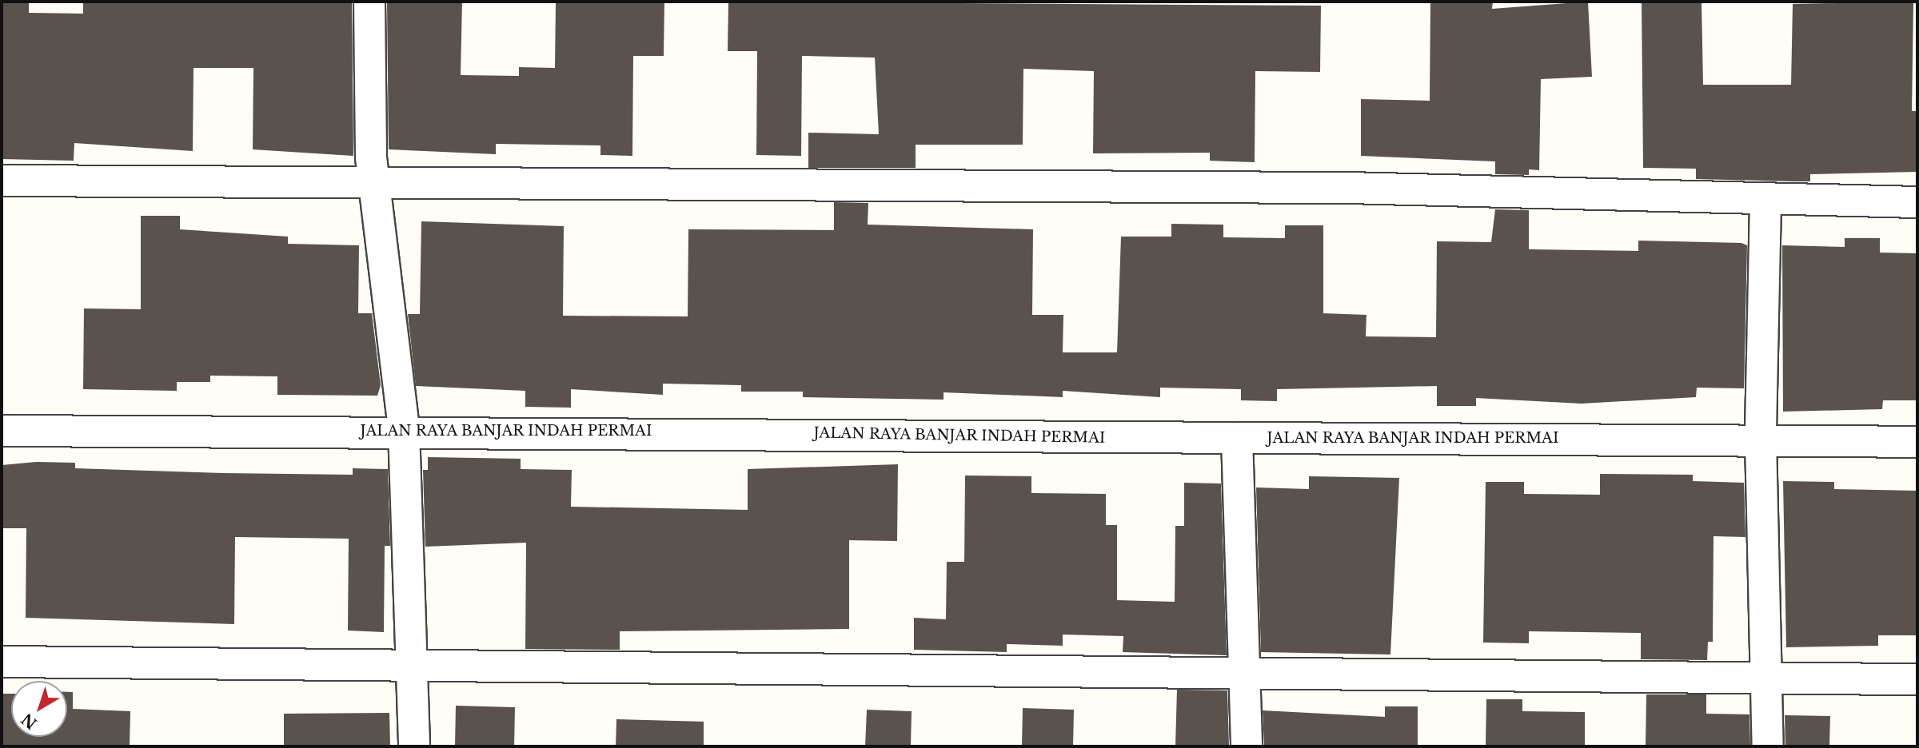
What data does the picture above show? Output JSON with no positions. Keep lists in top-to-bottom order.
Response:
{
  "streets": {
    "street": ["JALAN RAYA BANJAR INDAH PERMAI"]
  },
  "north": "bottom left"
}
